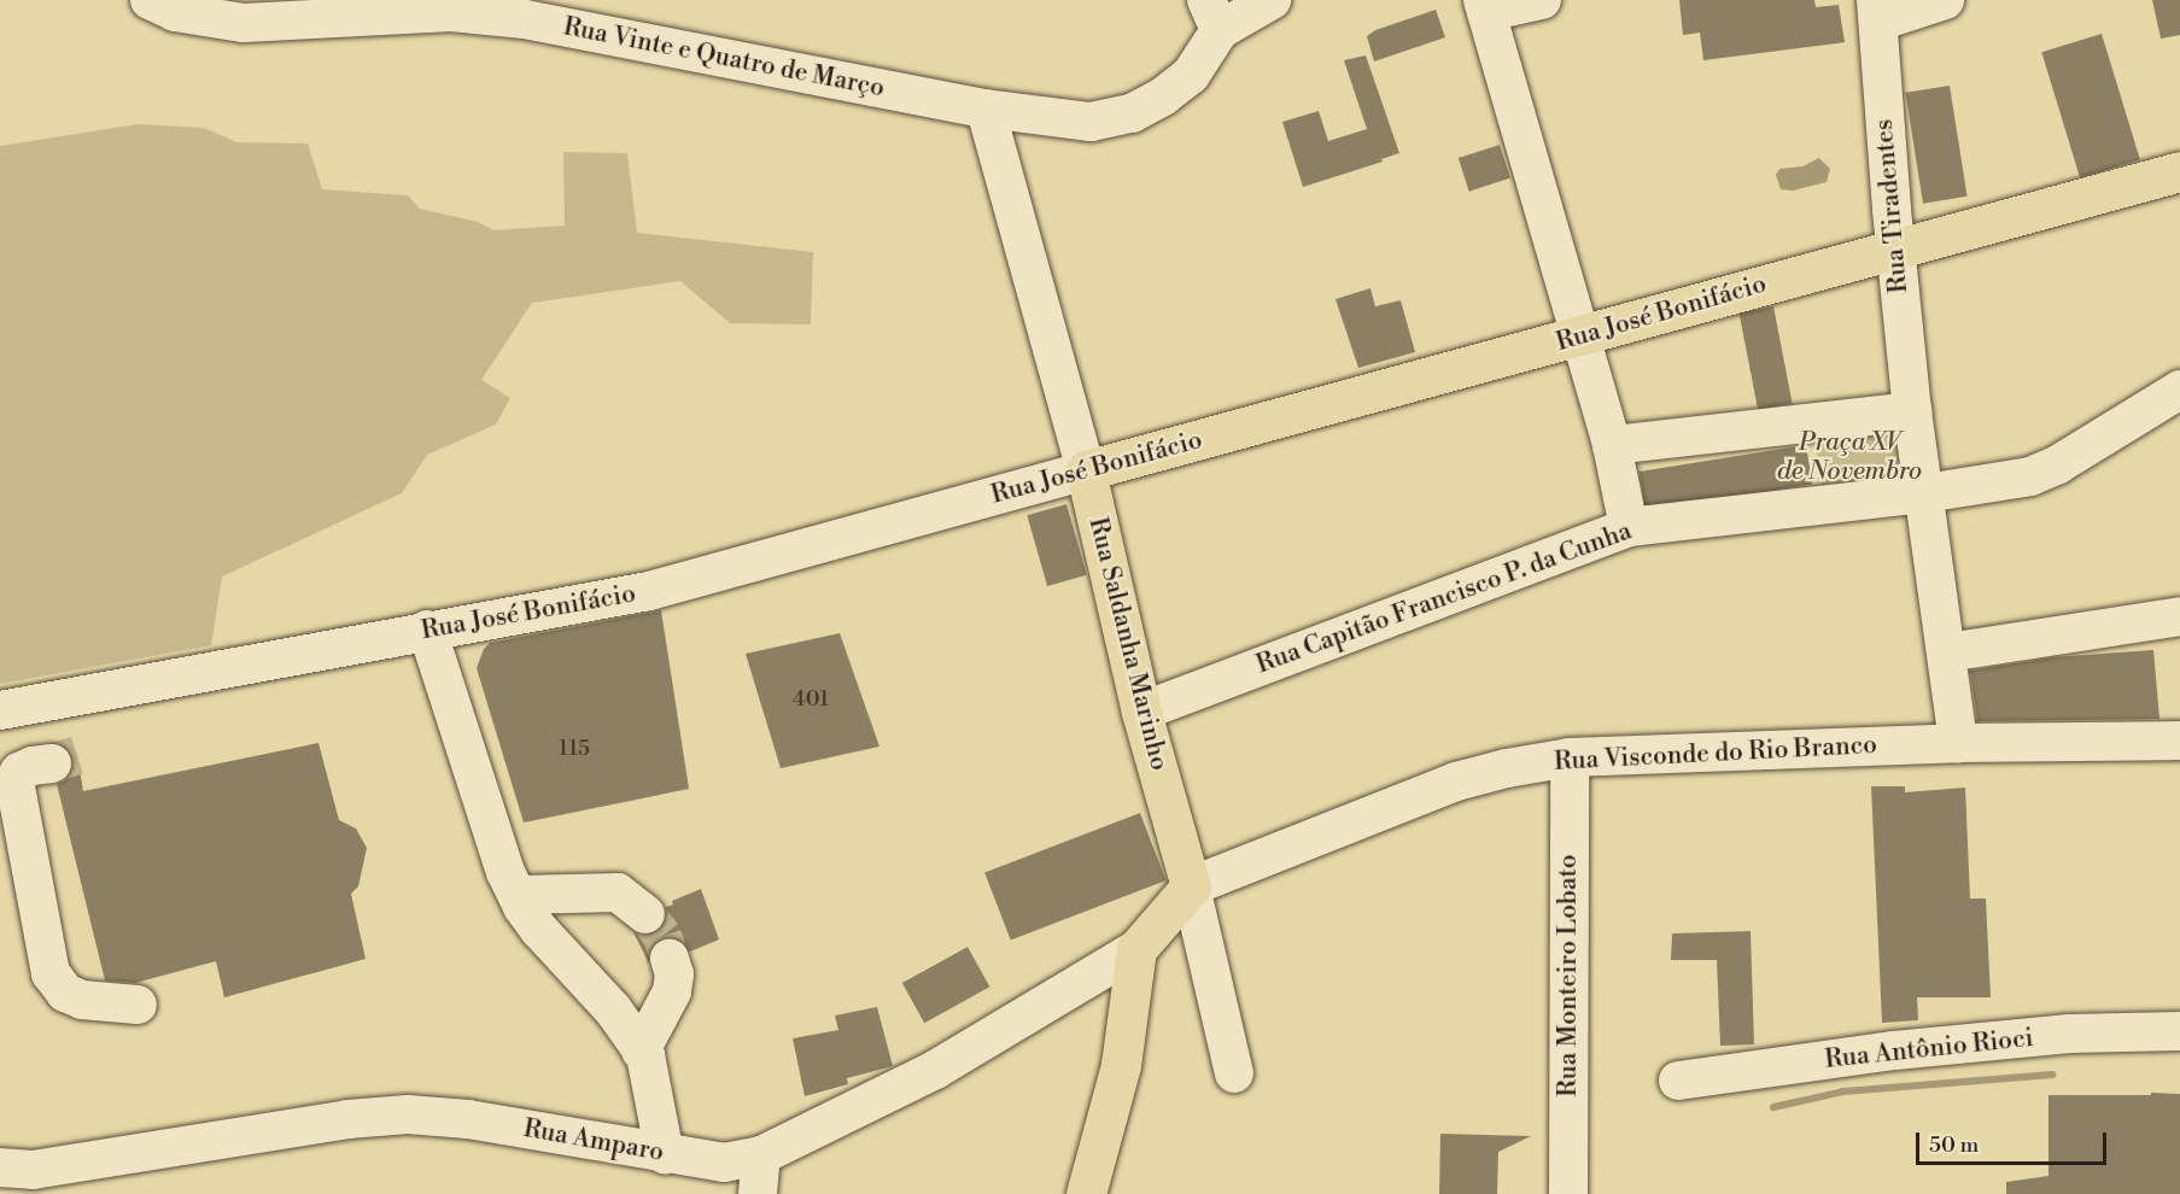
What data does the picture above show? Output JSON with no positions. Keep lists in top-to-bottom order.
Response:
{
  "streets": {
    "main road": ["Rua José Bonifácio", "Rua Saldanha Marinho"],
    "street": [
      "Rua Vinte e Quatro de Março",
      "Rua Tiradentes",
      "Rua Capitão Francisco P. da Cunha",
      "Rua Visconde do Rio Branco",
      "Rua Monteiro Lobato",
      "Rua Antônio Rioci",
      "Rua Amparo"
    ]
  },
  "crossings": [
    ["Rua Vinte e Quatro de Março", "Rua Saldanha Marinho"],
    ["Rua Tiradentes", "Rua José Bonifácio"],
    ["Rua Tiradentes", "Rua Capitão Francisco P. da Cunha"],
    ["Rua José Bonifácio", "Rua Saldanha Marinho"],
    ["Rua Capitão Francisco P. da Cunha", "Rua Saldanha Marinho"],
    ["Rua Saldanha Marinho", "Rua Visconde do Rio Branco"],
    ["Rua Visconde do Rio Branco", "Rua Monteiro Lobato"]
  ],
  "parks": ["Praça XV de Novembro"],
  "house_numbers": ["401", "115"],
  "scale_bar": "50 m"
}
